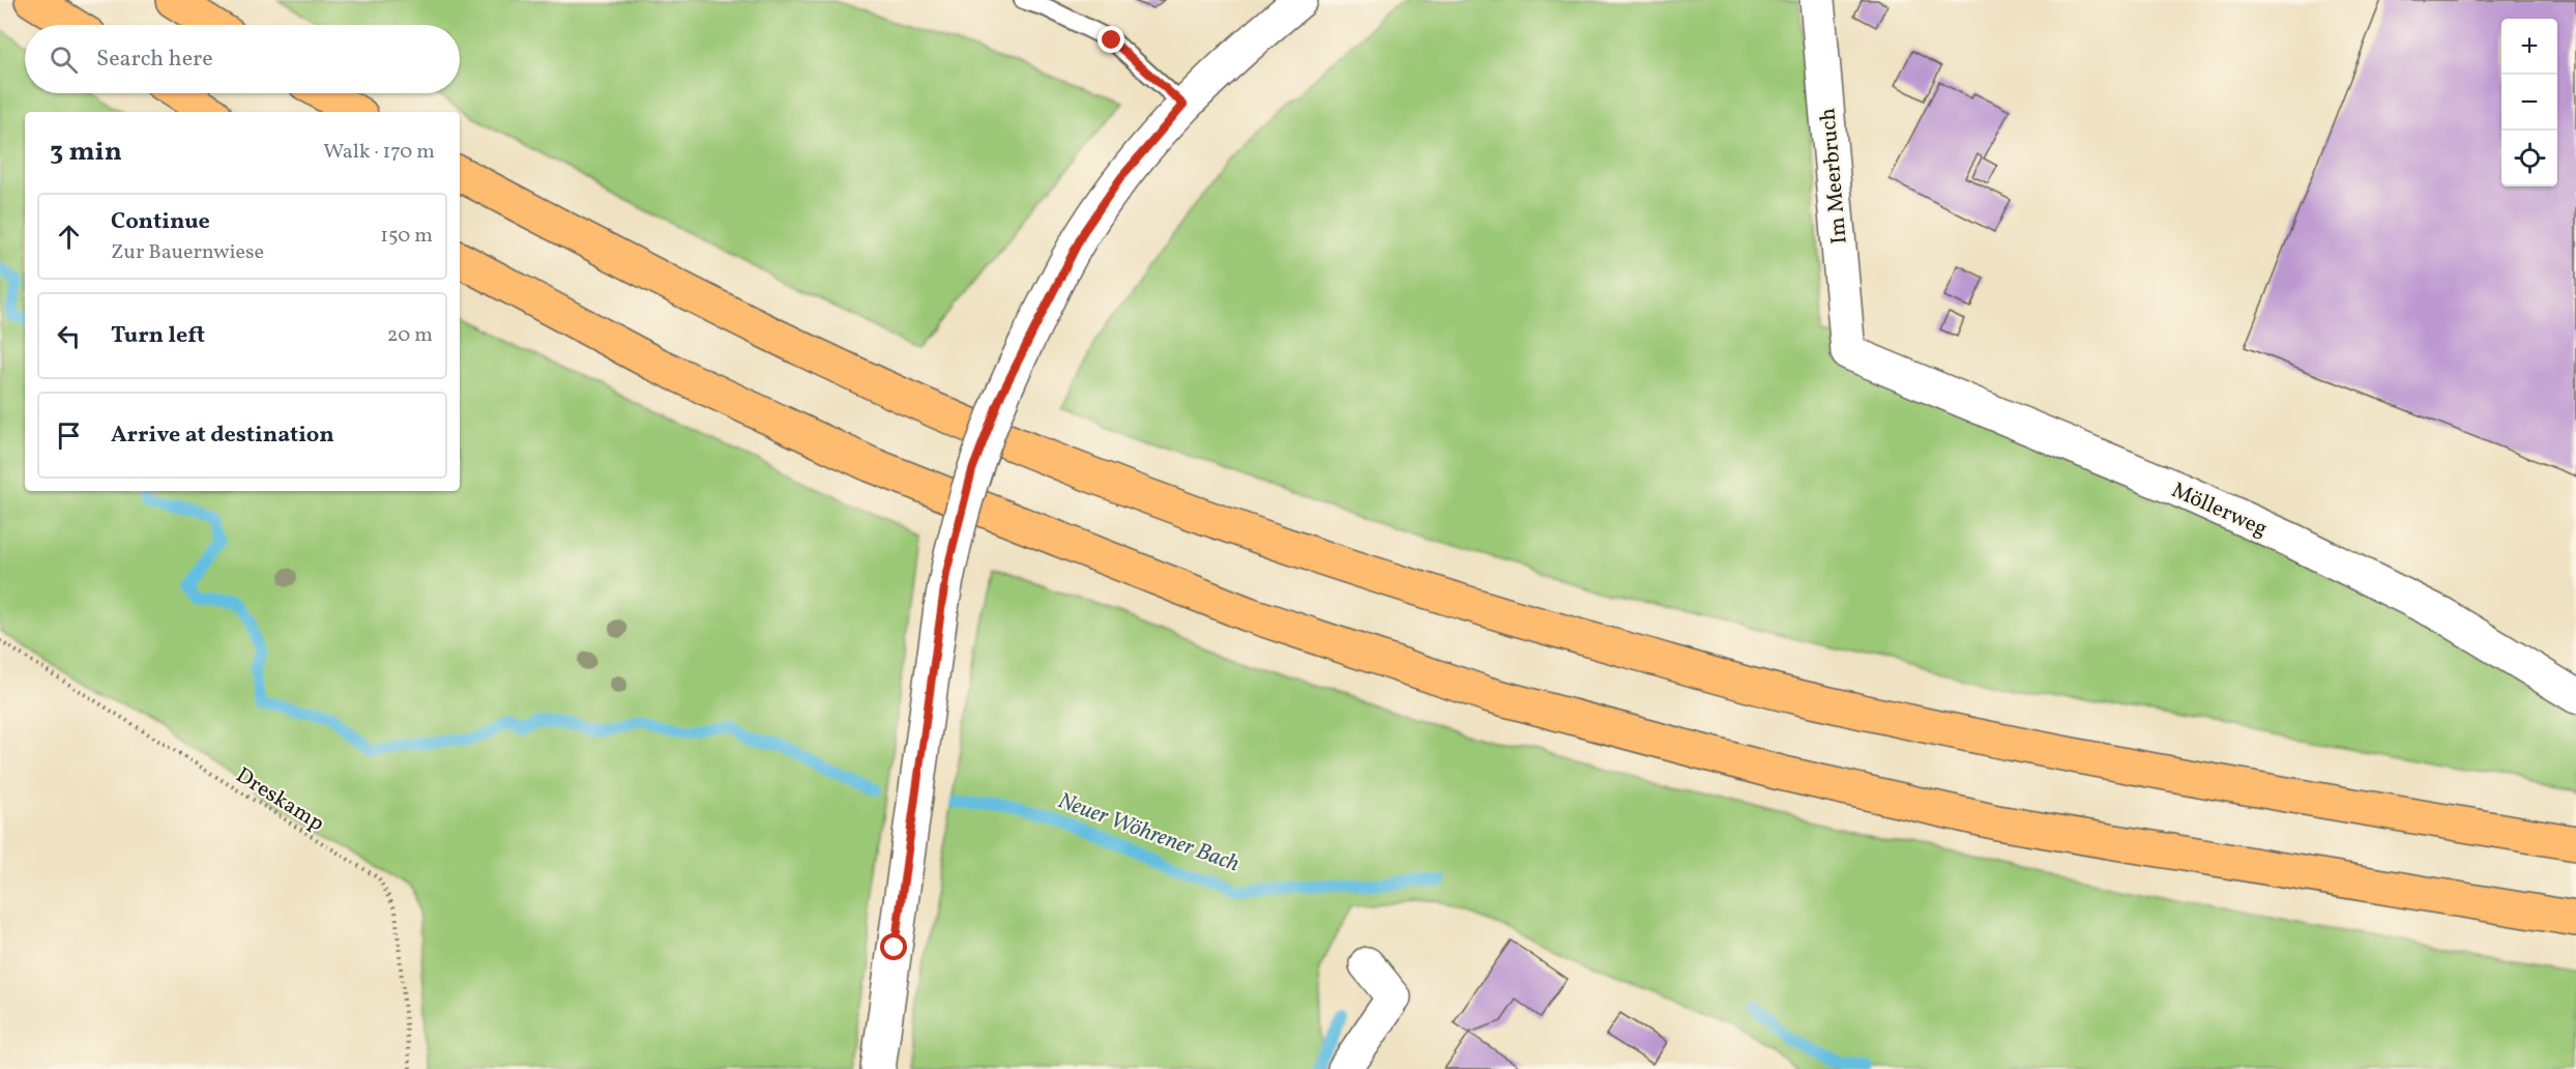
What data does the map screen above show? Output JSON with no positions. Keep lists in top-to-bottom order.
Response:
{
  "streets": {
    "street": ["Im Meerbruch", "Möllerweg"],
    "path": ["Dreskamp"]
  },
  "crossings": [
    ["Im Meerbruch", "Möllerweg"]
  ],
  "water": ["Neuer Wöhrener Bach"],
  "page": {
    "map_buttons": ["+", "−"],
    "search": "Search here",
    "heading": ["3 min", "Walk · 170 m"],
    "list": [
      ["Continue", "Zur Bauernwiese", "150 m"],
      ["Turn left", "20 m"],
      "Arrive at destination"
    ]
  }
}
